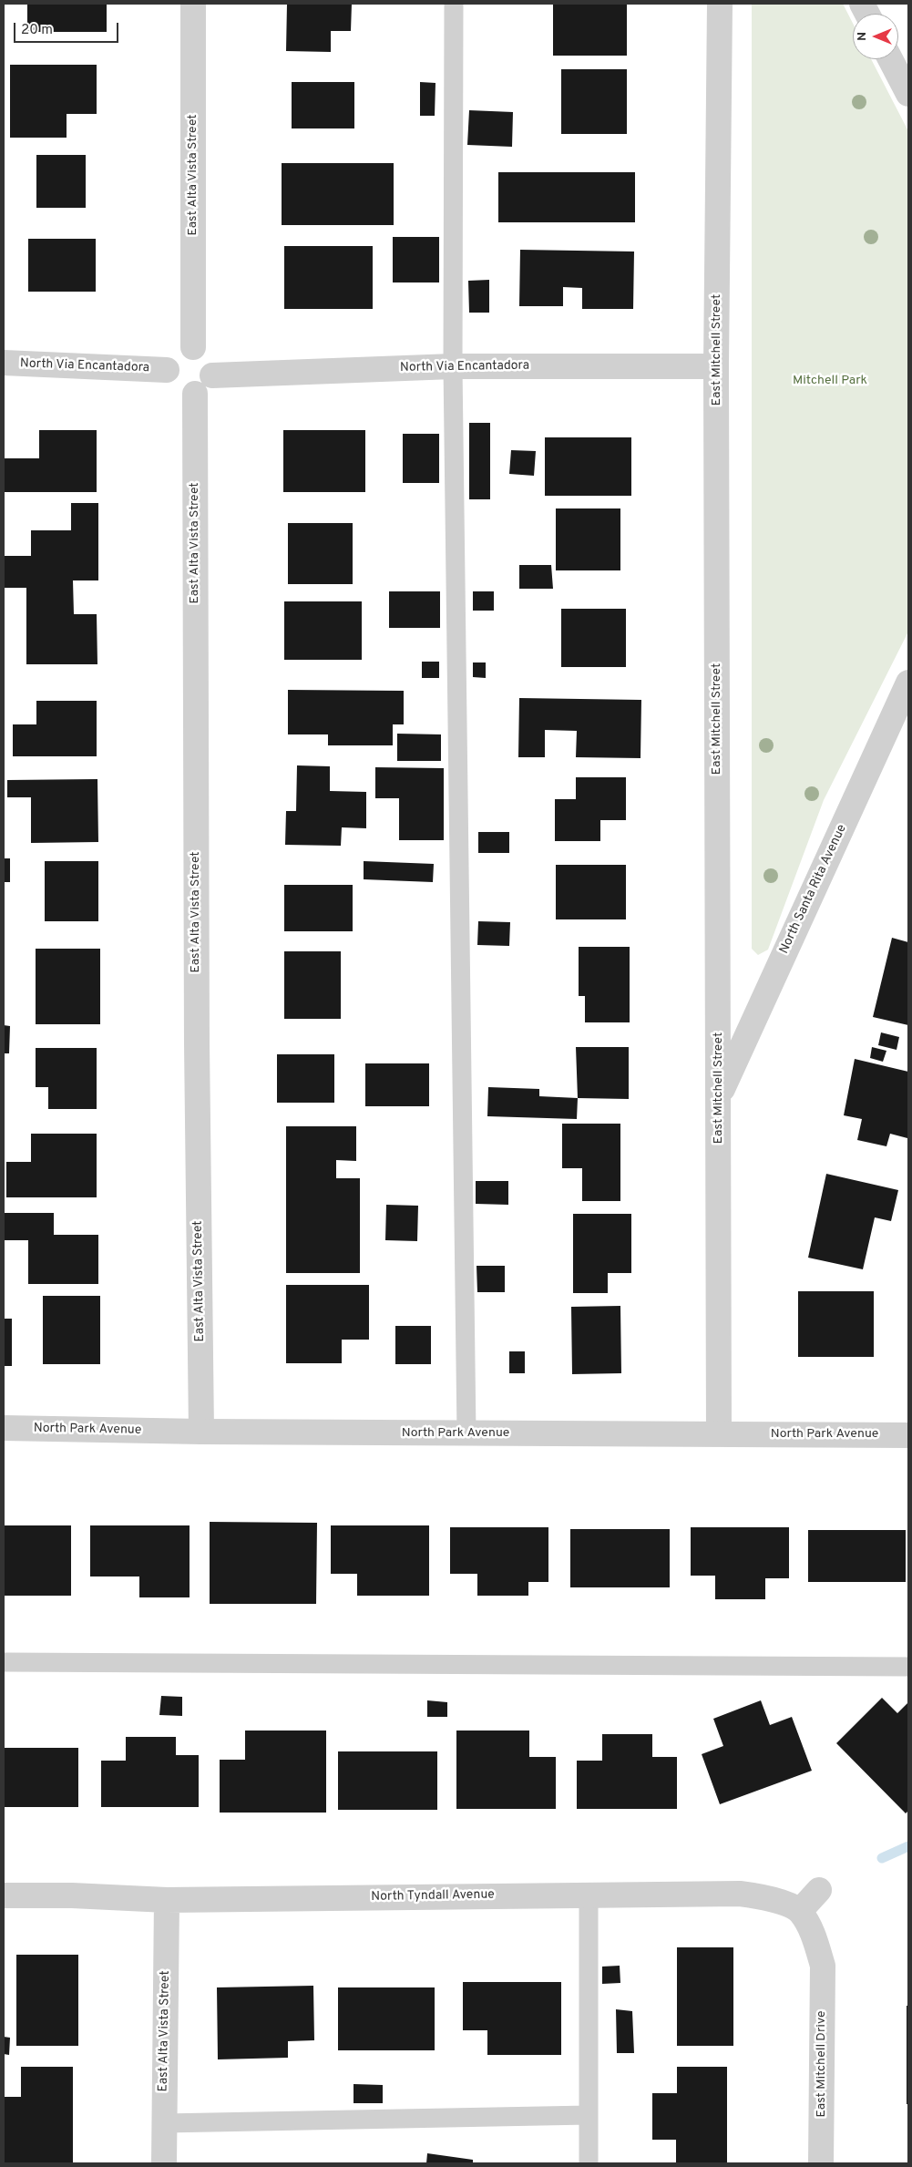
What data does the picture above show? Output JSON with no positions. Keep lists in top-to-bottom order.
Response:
{
  "streets": {
    "street": [
      "East Alta Vista Street",
      "East Mitchell Street",
      "North Via Encantadora",
      "North Santa Rita Avenue",
      "North Park Avenue",
      "North Tyndall Avenue",
      "East Mitchell Drive"
    ]
  },
  "crossings": [
    ["East Alta Vista Street", "North Via Encantadora"],
    ["East Alta Vista Street", "North Park Avenue"],
    ["East Alta Vista Street", "North Tyndall Avenue"],
    ["East Mitchell Street", "North Via Encantadora"],
    ["East Mitchell Street", "North Santa Rita Avenue"],
    ["East Mitchell Street", "North Park Avenue"],
    ["North Tyndall Avenue", "East Mitchell Drive"]
  ],
  "parks": ["Mitchell Park"],
  "scale_bar": "20 m",
  "north": "left"
}
